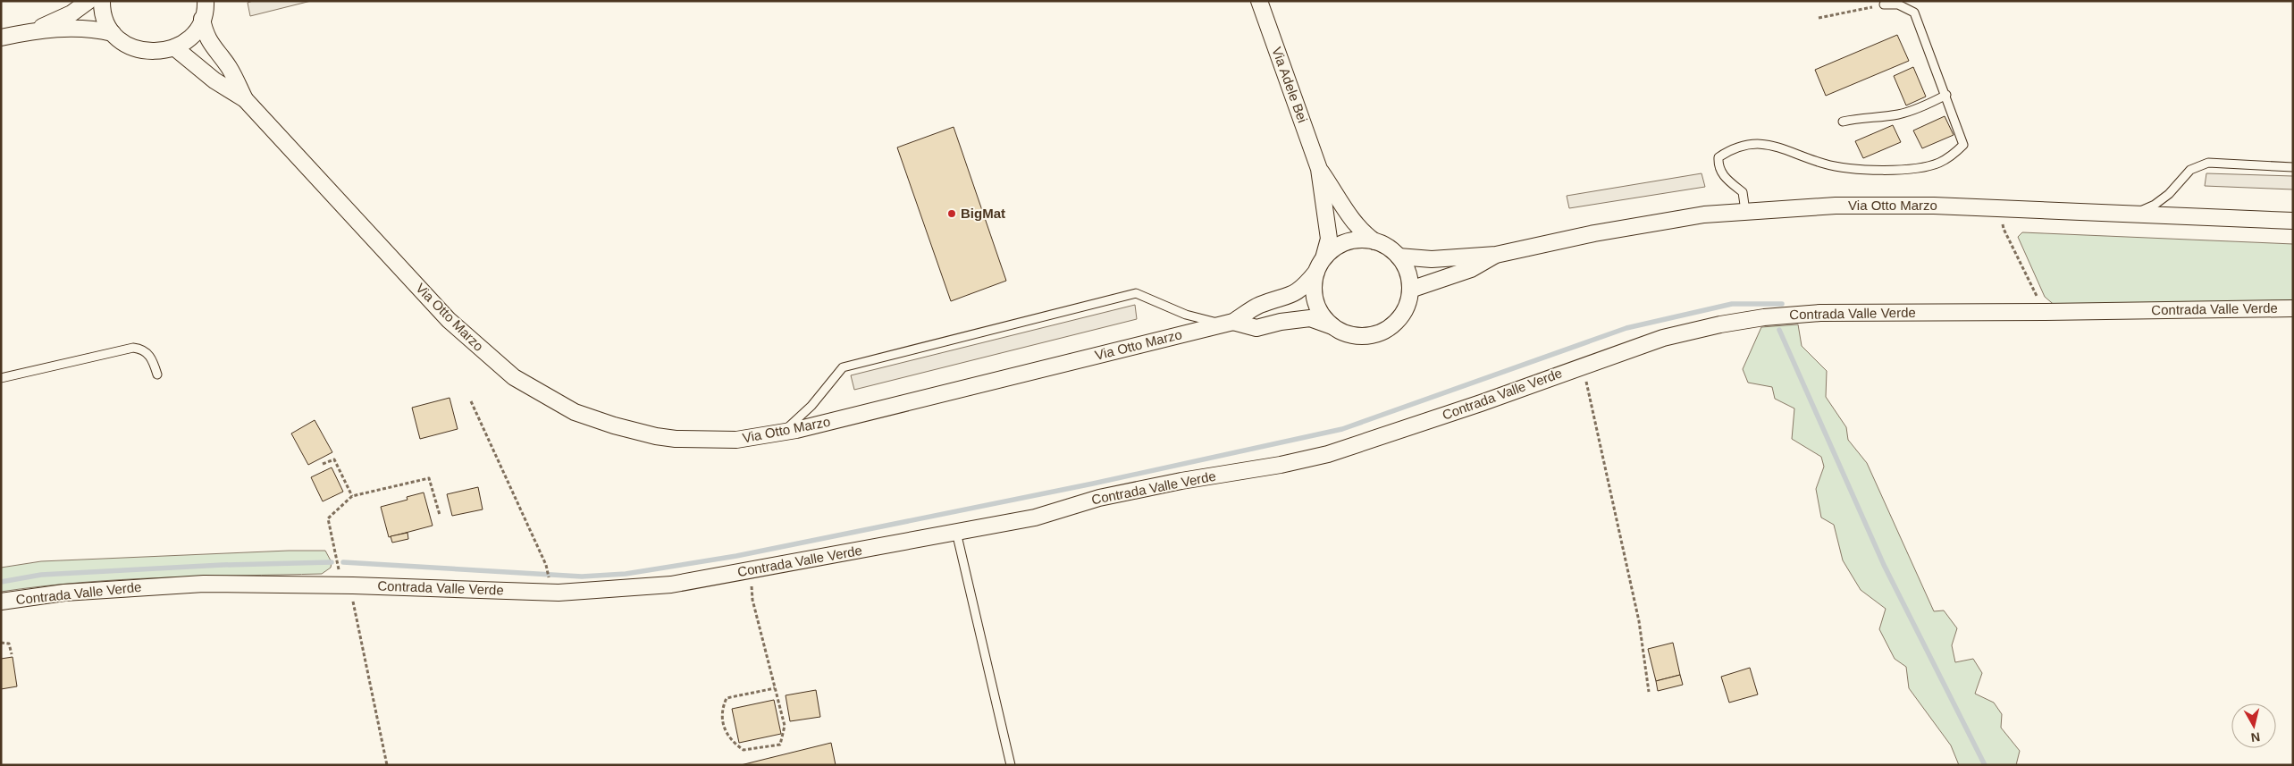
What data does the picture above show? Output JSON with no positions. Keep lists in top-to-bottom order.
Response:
{
  "streets": {
    "street": ["Via Adele Bei", "Via Otto Marzo", "Contrada Valle Verde"]
  },
  "places": ["BigMat"],
  "north": "bottom"
}
